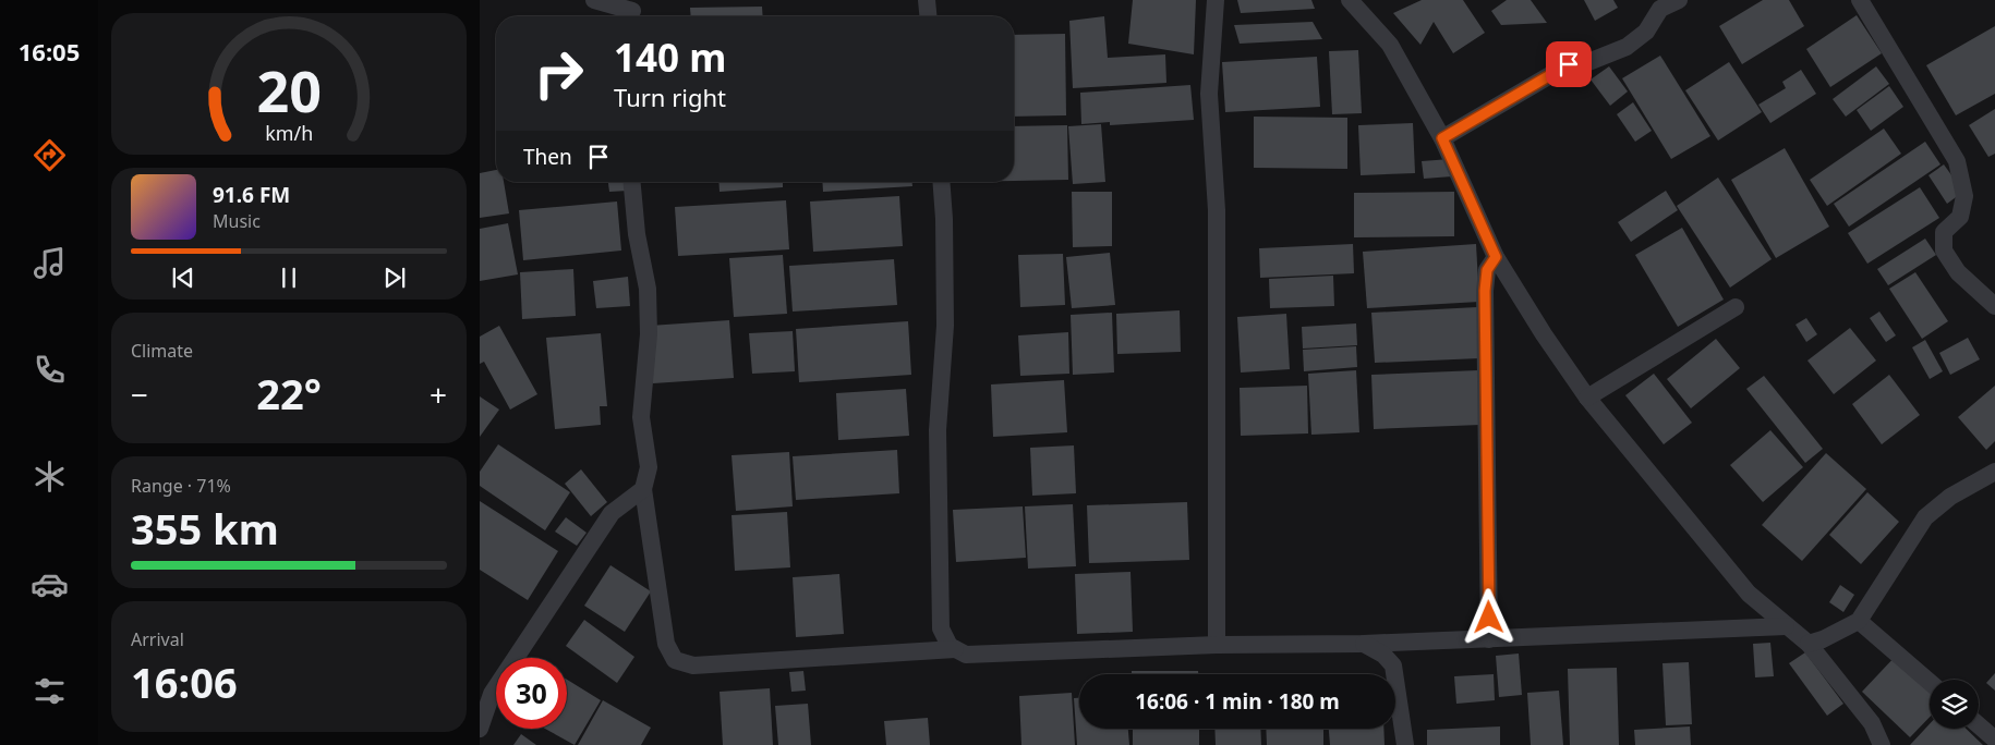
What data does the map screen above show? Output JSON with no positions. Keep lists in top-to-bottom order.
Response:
{
  "page": {
    "tabs": "16:05",
    "turn": ["140 m", "Turn right"],
    "then": "Then",
    "song": ["91.6 FM", "Music"],
    "tile": [
      "Climate",
      ["Range · 71%", "355 km"],
      ["Arrival", "16:06"]
    ],
    "heat": ["−", "22°", "+"],
    "limit": "30",
    "trip": "16:06 · 1 min · 180 m",
    "gauge": ["20", "km/h"]
  }
}
